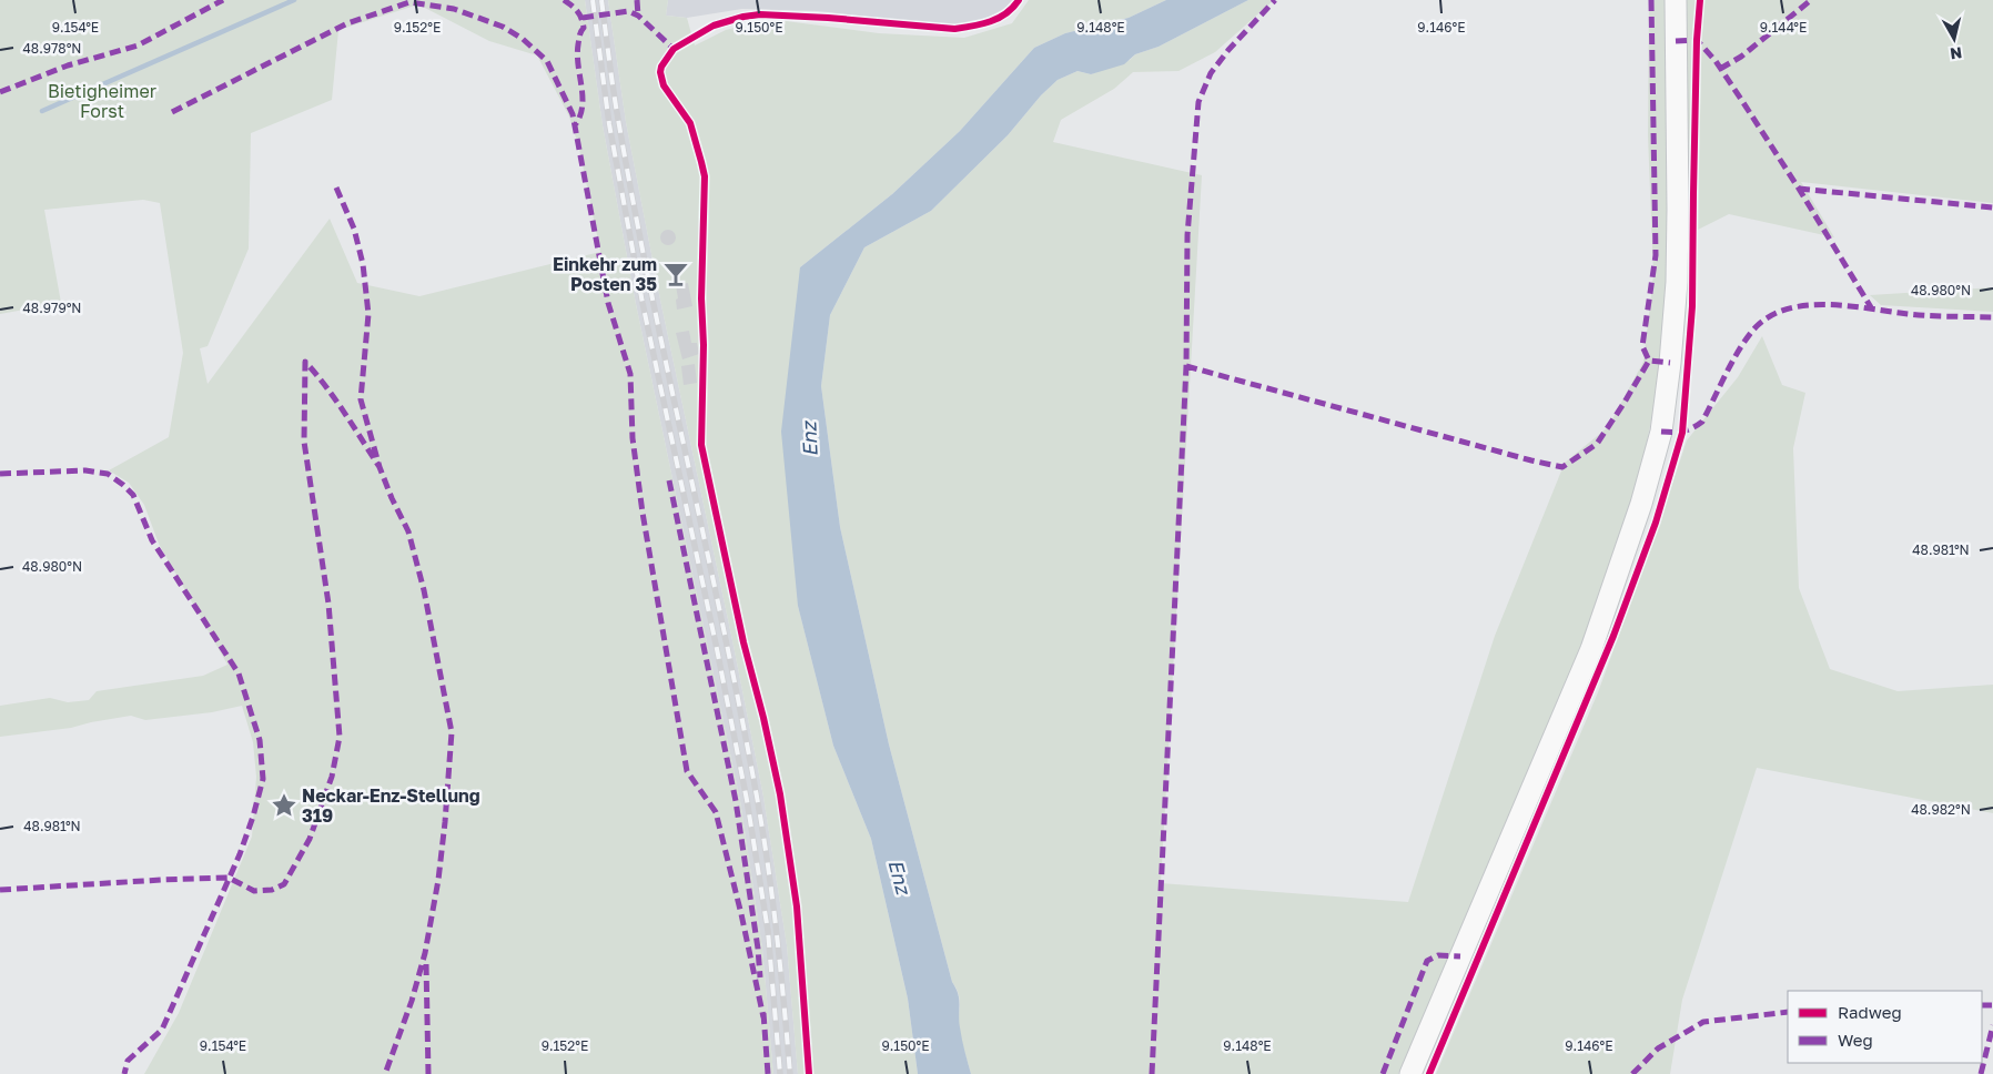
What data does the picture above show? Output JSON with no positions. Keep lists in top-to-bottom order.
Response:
{
  "water": ["Enz"],
  "parks": ["Bietigheimer Forst"],
  "places": {
    "bar": ["Einkehr zum Posten 35"],
    "place": ["Neckar-Enz-Stellung 319"]
  },
  "legend": ["Radweg", "Weg"],
  "north": "bottom",
  "coordinates": [
    "9.154°E",
    "9.152°E",
    "9.150°E",
    "9.148°E",
    "9.146°E",
    "9.144°E",
    "48.978°N",
    "48.980°N",
    "48.979°N",
    "48.981°N",
    "48.982°N"
  ]
}
